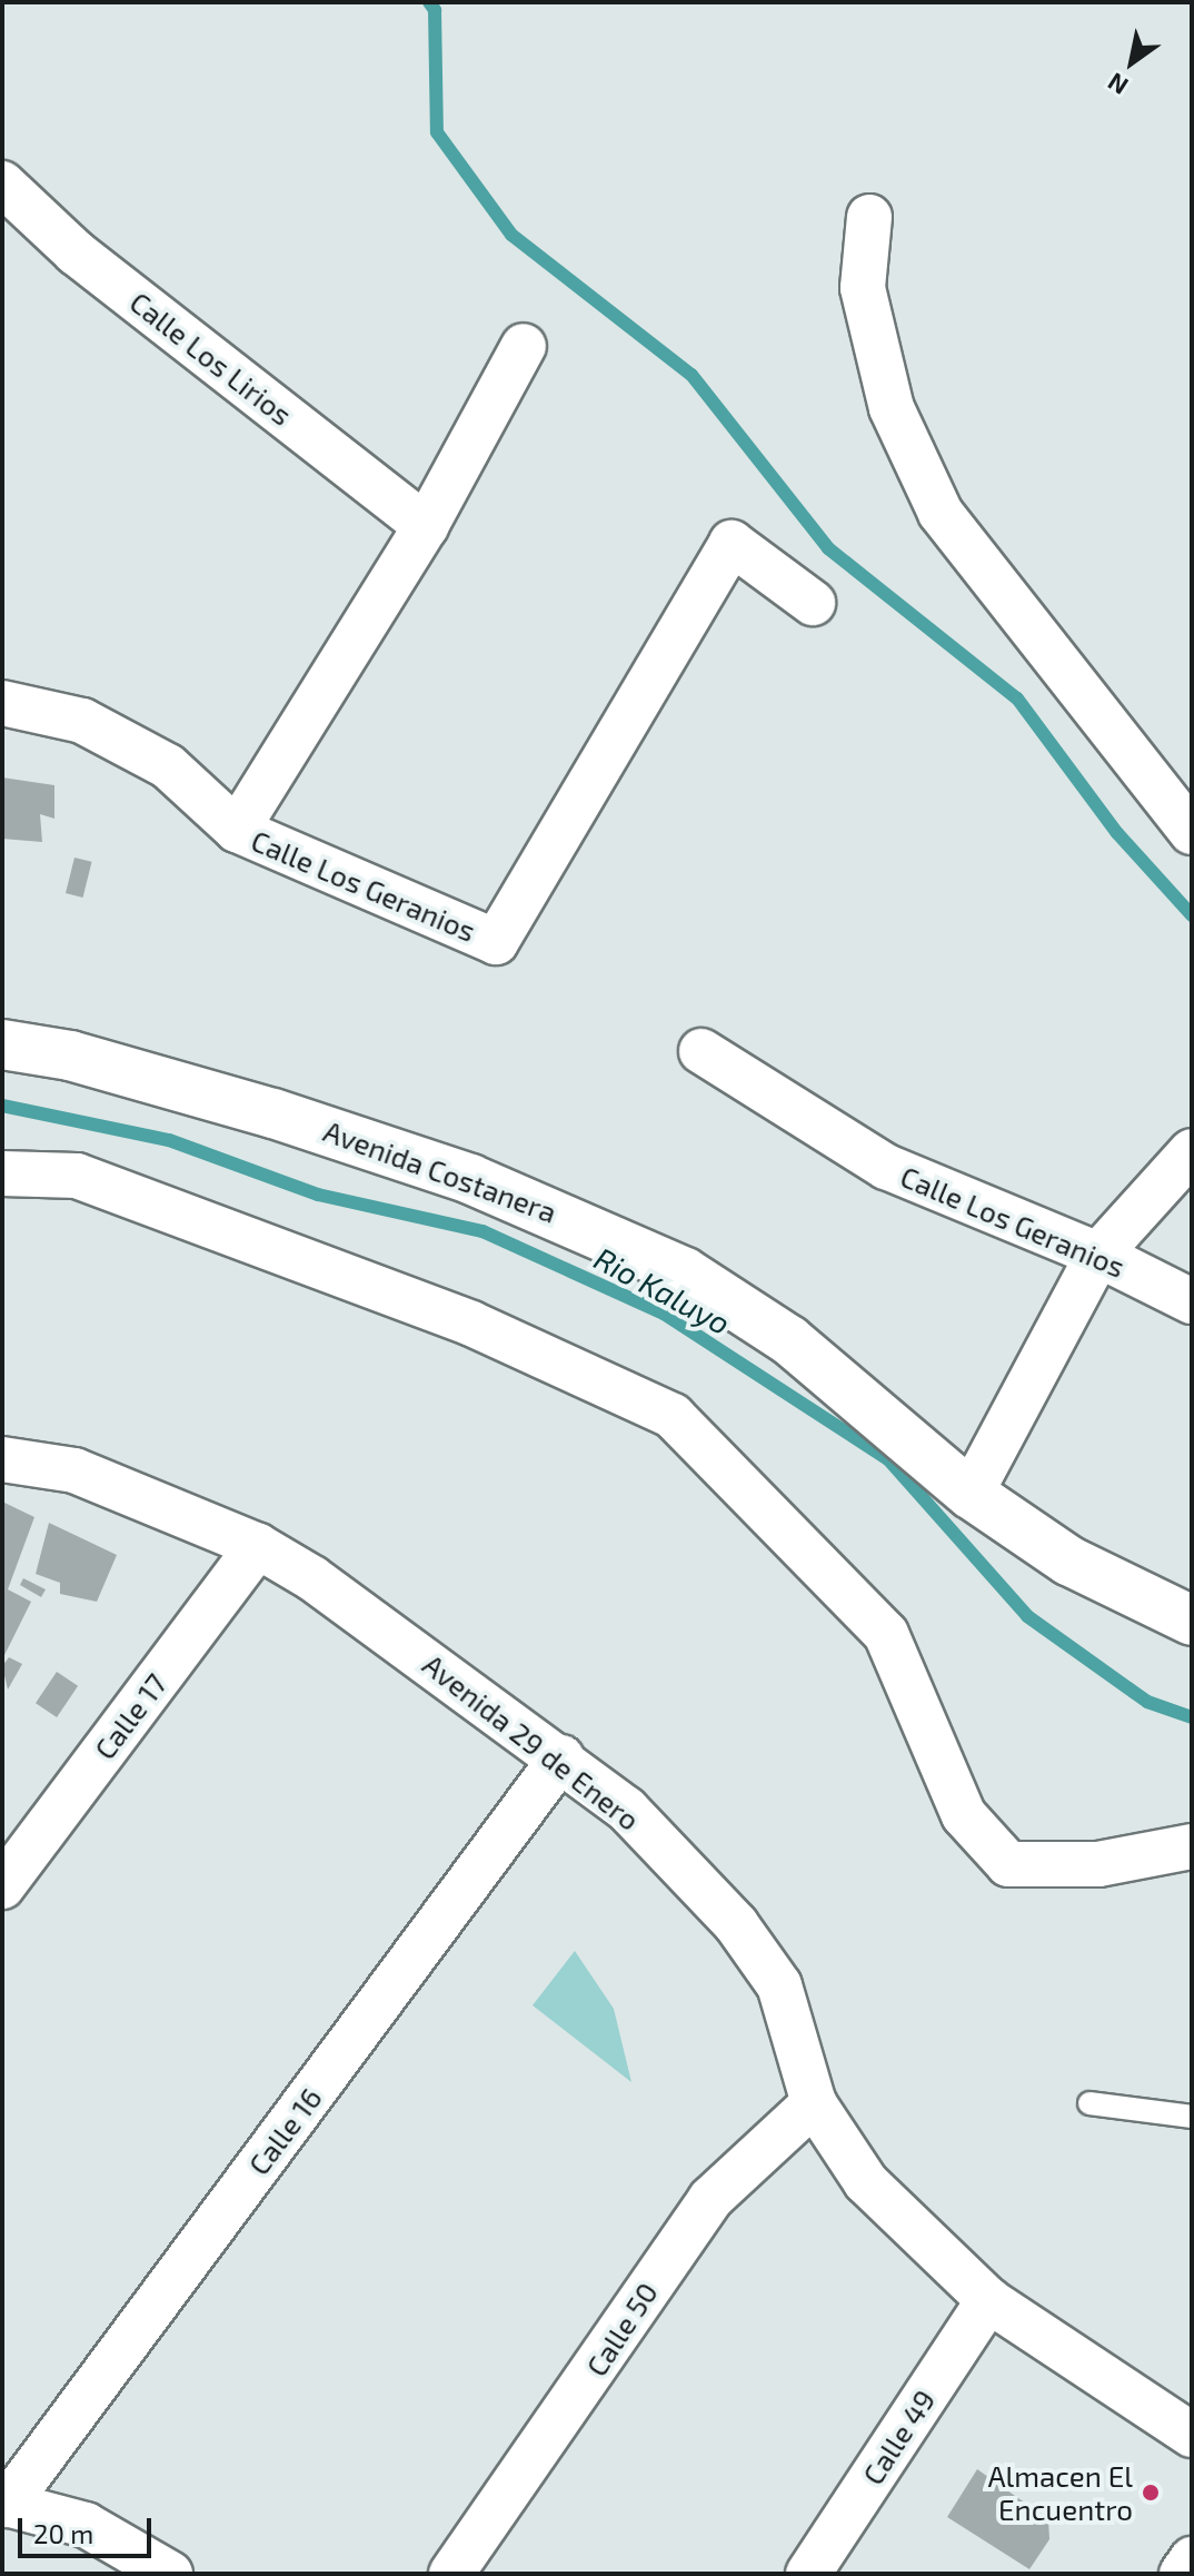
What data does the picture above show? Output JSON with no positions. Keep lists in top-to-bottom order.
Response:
{
  "streets": {
    "main road": ["Avenida Costanera"],
    "street": [
      "Calle Los Lirios",
      "Calle Los Geranios",
      "Calle 17",
      "Avenida 29 de Enero",
      "Calle 16",
      "Calle 50",
      "Calle 49"
    ]
  },
  "crossings": [
    ["Calle 17", "Avenida 29 de Enero"],
    ["Avenida 29 de Enero", "Calle 16"],
    ["Avenida 29 de Enero", "Calle 50"],
    ["Avenida 29 de Enero", "Calle 49"]
  ],
  "water": ["Rio Kaluyo"],
  "places": ["Almacen El Encuentro"],
  "scale_bar": "20 m",
  "north": "bottom left"
}
